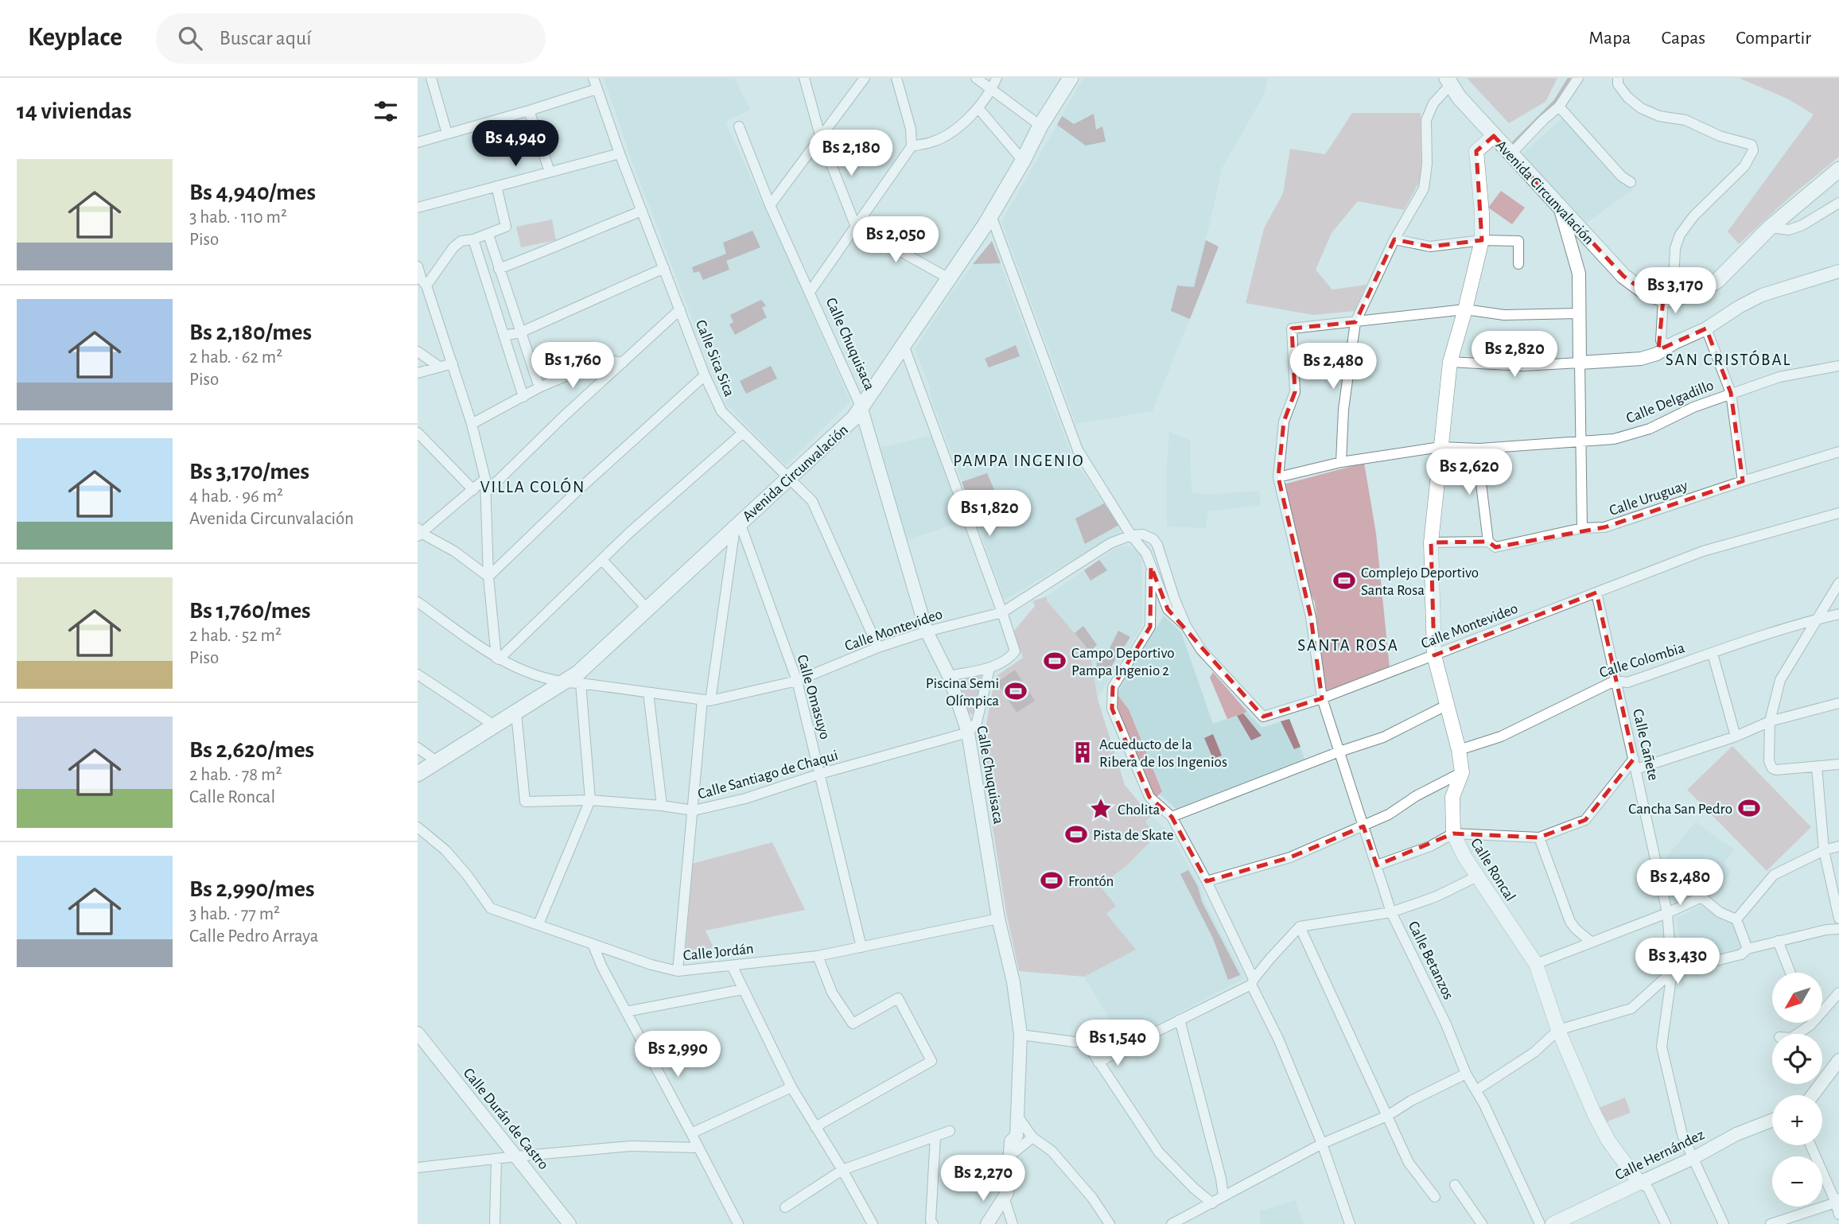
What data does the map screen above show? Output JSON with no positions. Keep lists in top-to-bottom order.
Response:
{
  "streets": {
    "highway": ["Avenida Circunvalación"],
    "main road": [
      "Calle Chuquisaca",
      "Calle Roncal",
      "Calle Durán de Castro",
      "Calle Hernández"
    ],
    "street": [
      "Calle Sica Sica",
      "Calle Delgadillo",
      "Calle Uruguay",
      "Calle Montevideo",
      "Calle Colombia",
      "Calle Omasuyo",
      "Calle Cañete",
      "Calle Santiago de Chaqui",
      "Calle Jordán",
      "Calle Betanzos"
    ]
  },
  "crossings": [
    ["Avenida Circunvalación", "Calle Chuquisaca"],
    ["Avenida Circunvalación", "Calle Sica Sica"],
    ["Avenida Circunvalación", "Calle Montevideo"],
    ["Avenida Circunvalación", "Calle Omasuyo"],
    ["Avenida Circunvalación", "Calle Santiago de Chaqui"],
    ["Avenida Circunvalación", "Calle Roncal"],
    ["Calle Chuquisaca", "Calle Montevideo"],
    ["Calle Chuquisaca", "Calle Santiago de Chaqui"],
    ["Calle Chuquisaca", "Calle Jordán"],
    ["Calle Sica Sica", "Calle Montevideo"],
    ["Calle Delgadillo", "Calle Roncal"],
    ["Calle Delgadillo", "Calle Betanzos"],
    ["Calle Uruguay", "Calle Roncal"],
    ["Calle Montevideo", "Calle Omasuyo"],
    ["Calle Montevideo", "Calle Cañete"],
    ["Calle Montevideo", "Calle Roncal"],
    ["Calle Montevideo", "Calle Betanzos"],
    ["Calle Colombia", "Calle Cañete"],
    ["Calle Colombia", "Calle Roncal"],
    ["Calle Omasuyo", "Calle Santiago de Chaqui"],
    ["Calle Omasuyo", "Calle Jordán"],
    ["Calle Cañete", "Calle Hernández"],
    ["Calle Roncal", "Calle Hernández"]
  ],
  "districts": [
    "SAN CRISTÓBAL",
    "PAMPA INGENIO",
    "VILLA COLÓN",
    "SANTA ROSA"
  ],
  "places": {
    "sports": [
      "Complejo Deportivo Santa Rosa",
      "Campo Deportivo Pampa Ingenio 2",
      "Piscina Semi Olímpica",
      "Cancha San Pedro",
      "Pista de Skate",
      "Frontón"
    ],
    "building": ["Acueducto de la Ribera de los Ingenios"],
    "place": ["Cholita"]
  },
  "north": "bottom left",
  "page": {
    "header": "Keyplace",
    "search": "Buscar aquí",
    "nav": ["Mapa", "Capas", "Compartir"],
    "heading": "14 viviendas",
    "price": [
      "Bs 4,940",
      "Bs 2,180",
      "Bs 2,050",
      "Bs 3,170",
      "Bs 2,820",
      "Bs 1,760",
      "Bs 2,480",
      "Bs 2,620",
      "Bs 1,820",
      "Bs 2,480",
      "Bs 3,430",
      "Bs 1,540",
      "Bs 2,990",
      "Bs 2,270"
    ],
    "list": [
      {
        "name": "Bs 4,940/mes",
        "note": "3 hab. · 110 m² · Piso"
      },
      {
        "name": "Bs 2,180/mes",
        "note": "2 hab. · 62 m² · Piso"
      },
      {
        "name": "Bs 3,170/mes",
        "note": "4 hab. · 96 m² · Avenida Circunvalación"
      },
      {
        "name": "Bs 1,760/mes",
        "note": "2 hab. · 52 m² · Piso"
      },
      {
        "name": "Bs 2,620/mes",
        "note": "2 hab. · 78 m² · Calle Roncal"
      },
      {
        "name": "Bs 2,990/mes",
        "note": "3 hab. · 77 m² · Calle Pedro Arraya"
      }
    ],
    "map_buttons": ["+", "−"]
  }
}
